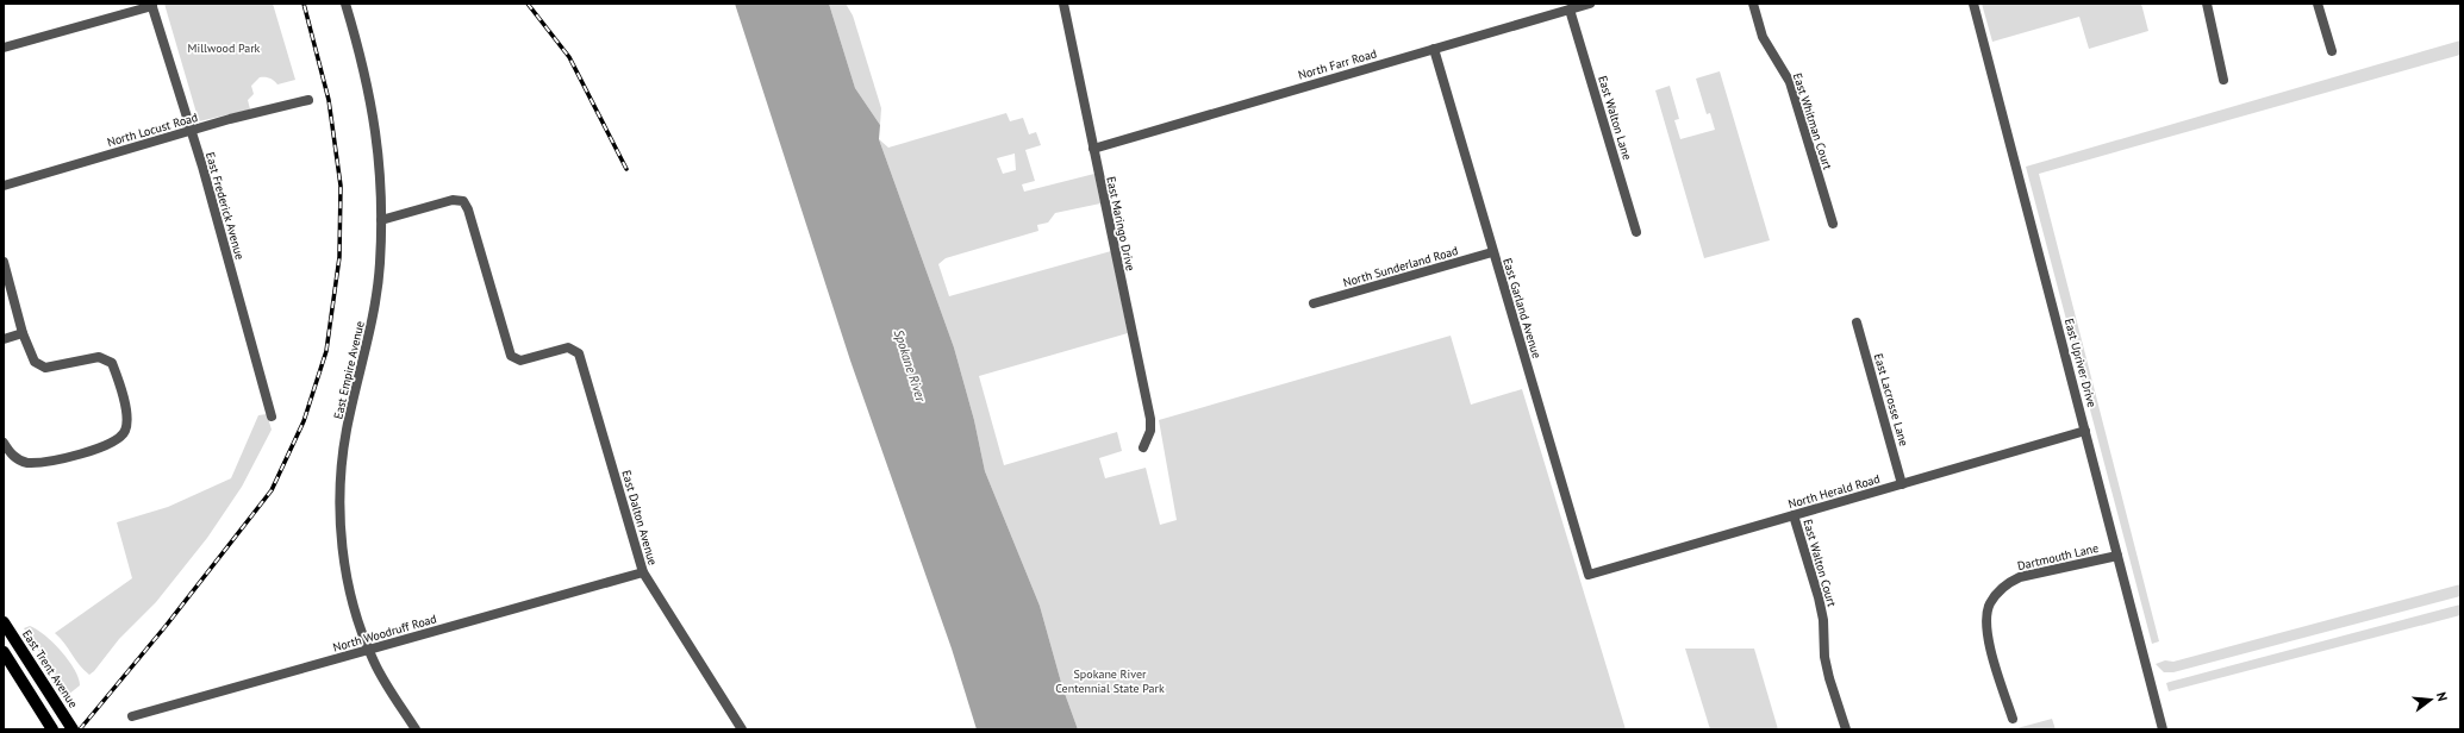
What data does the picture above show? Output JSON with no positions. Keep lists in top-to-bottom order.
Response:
{
  "streets": {
    "main road": ["East Trent Avenue"],
    "street": [
      "North Farr Road",
      "East Walton Lane",
      "East Whitman Court",
      "North Locust Road",
      "East Frederick Avenue",
      "East Maringo Drive",
      "North Sunderland Road",
      "East Garland Avenue",
      "East Upriver Drive",
      "East Empire Avenue",
      "East Lacrosse Lane",
      "North Herald Road",
      "East Dalton Avenue",
      "Dartmouth Lane",
      "East Walton Court",
      "North Woodruff Road"
    ]
  },
  "crossings": [
    ["North Farr Road", "East Walton Lane"],
    ["North Farr Road", "East Maringo Drive"],
    ["North Farr Road", "East Garland Avenue"],
    ["North Locust Road", "East Frederick Avenue"],
    ["North Sunderland Road", "East Garland Avenue"],
    ["East Garland Avenue", "North Herald Road"],
    ["East Upriver Drive", "North Herald Road"],
    ["East Upriver Drive", "Dartmouth Lane"],
    ["East Empire Avenue", "East Dalton Avenue"],
    ["East Empire Avenue", "North Woodruff Road"],
    ["East Lacrosse Lane", "North Herald Road"],
    ["North Herald Road", "East Walton Court"],
    ["East Dalton Avenue", "North Woodruff Road"]
  ],
  "water": ["Spokane River"],
  "parks": ["Millwood Park", "Spokane River Centennial State Park"],
  "north": "right"
}
